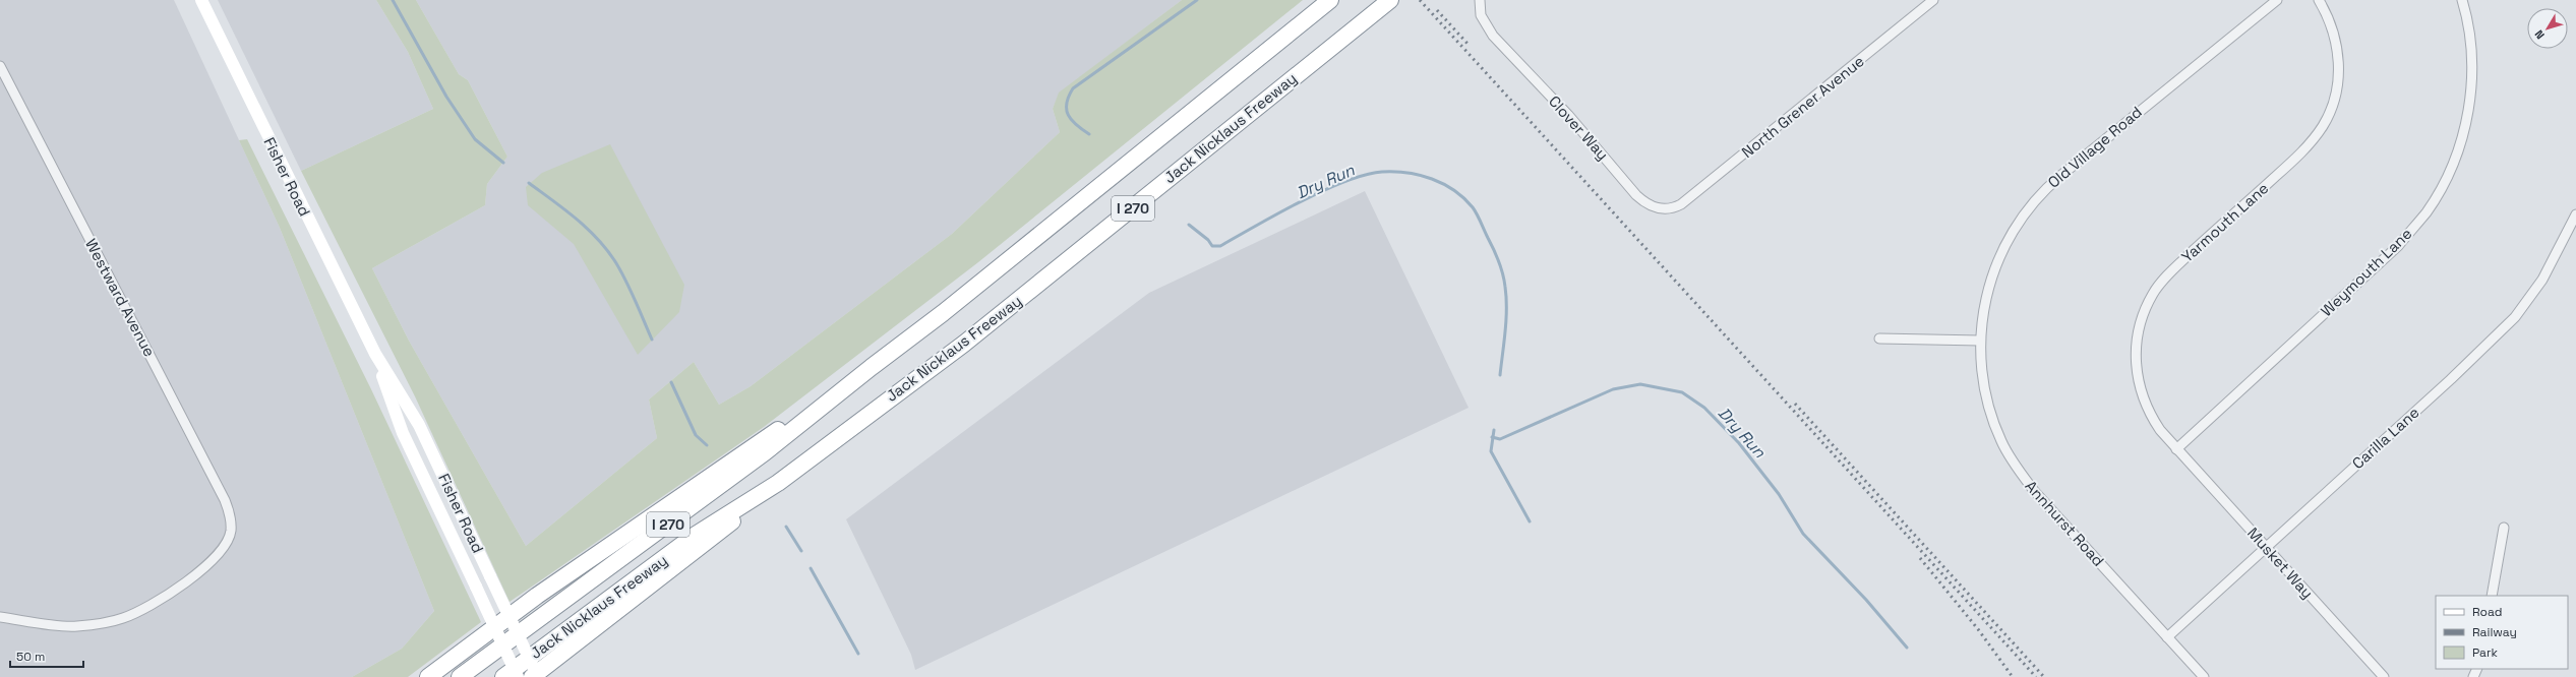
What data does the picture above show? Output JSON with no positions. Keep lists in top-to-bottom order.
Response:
{
  "streets": {
    "highway": ["Jack Nicklaus Freeway", "I 270"],
    "main road": ["Fisher Road"],
    "street": [
      "North Grener Avenue",
      "Clover Way",
      "Old Village Road",
      "Yarmouth Lane",
      "Weymouth Lane",
      "Westward Avenue",
      "Carilla Lane",
      "Annhurst Road",
      "Musket Way"
    ]
  },
  "crossings": [
    ["North Grener Avenue", "Clover Way"],
    ["Old Village Road", "Annhurst Road"],
    ["Yarmouth Lane", "Weymouth Lane"],
    ["Yarmouth Lane", "Musket Way"],
    ["Weymouth Lane", "Musket Way"],
    ["Carilla Lane", "Annhurst Road"],
    ["Carilla Lane", "Musket Way"]
  ],
  "water": ["Dry Run"],
  "legend": ["Road", "Railway", "Park"],
  "scale_bar": "50 m",
  "north": "bottom left"
}
